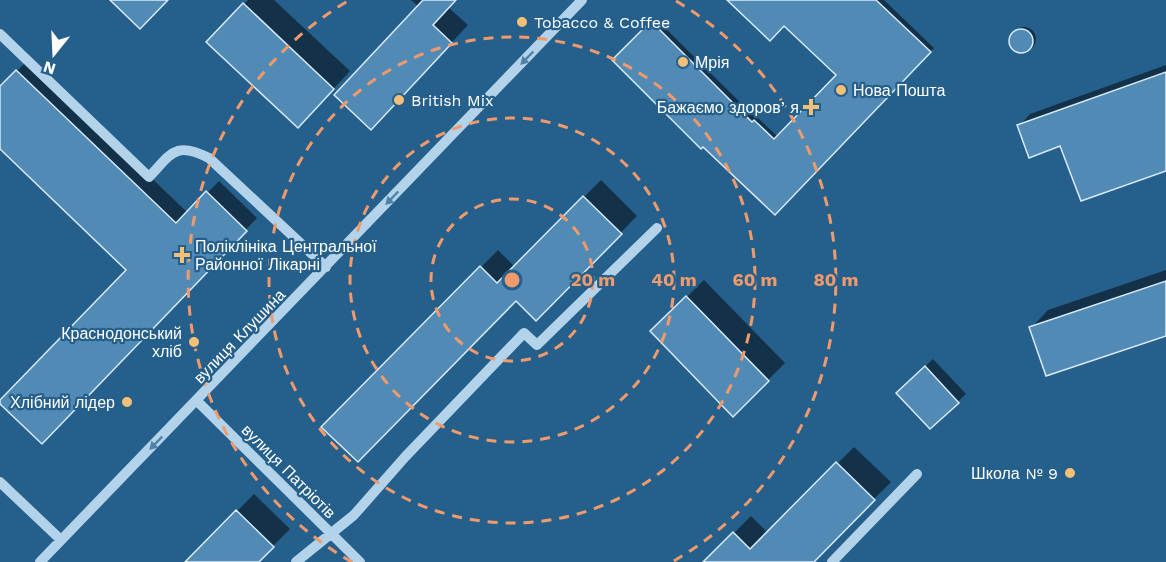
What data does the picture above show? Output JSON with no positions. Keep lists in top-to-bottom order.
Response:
{
  "streets": {
    "street": ["вулиця Клушина", "вулиця Патріотів"]
  },
  "crossings": [
    ["вулиця Клушина", "вулиця Патріотів"]
  ],
  "one_way": ["вулиця Клушина"],
  "places": {
    "other": [
      "Tobacco & Coffee",
      "Мрія",
      "Нова Пошта",
      "British Mix",
      "Краснодонський хліб",
      "Хлібний лідер",
      "Школа № 9"
    ],
    "health": ["Бажаємо здоровʼя", "Поліклініка Центральної Районної Лікарні"]
  },
  "north": "bottom",
  "rings": [
    "20 m",
    "40 m",
    "60 m",
    "80 m"
  ]
}
